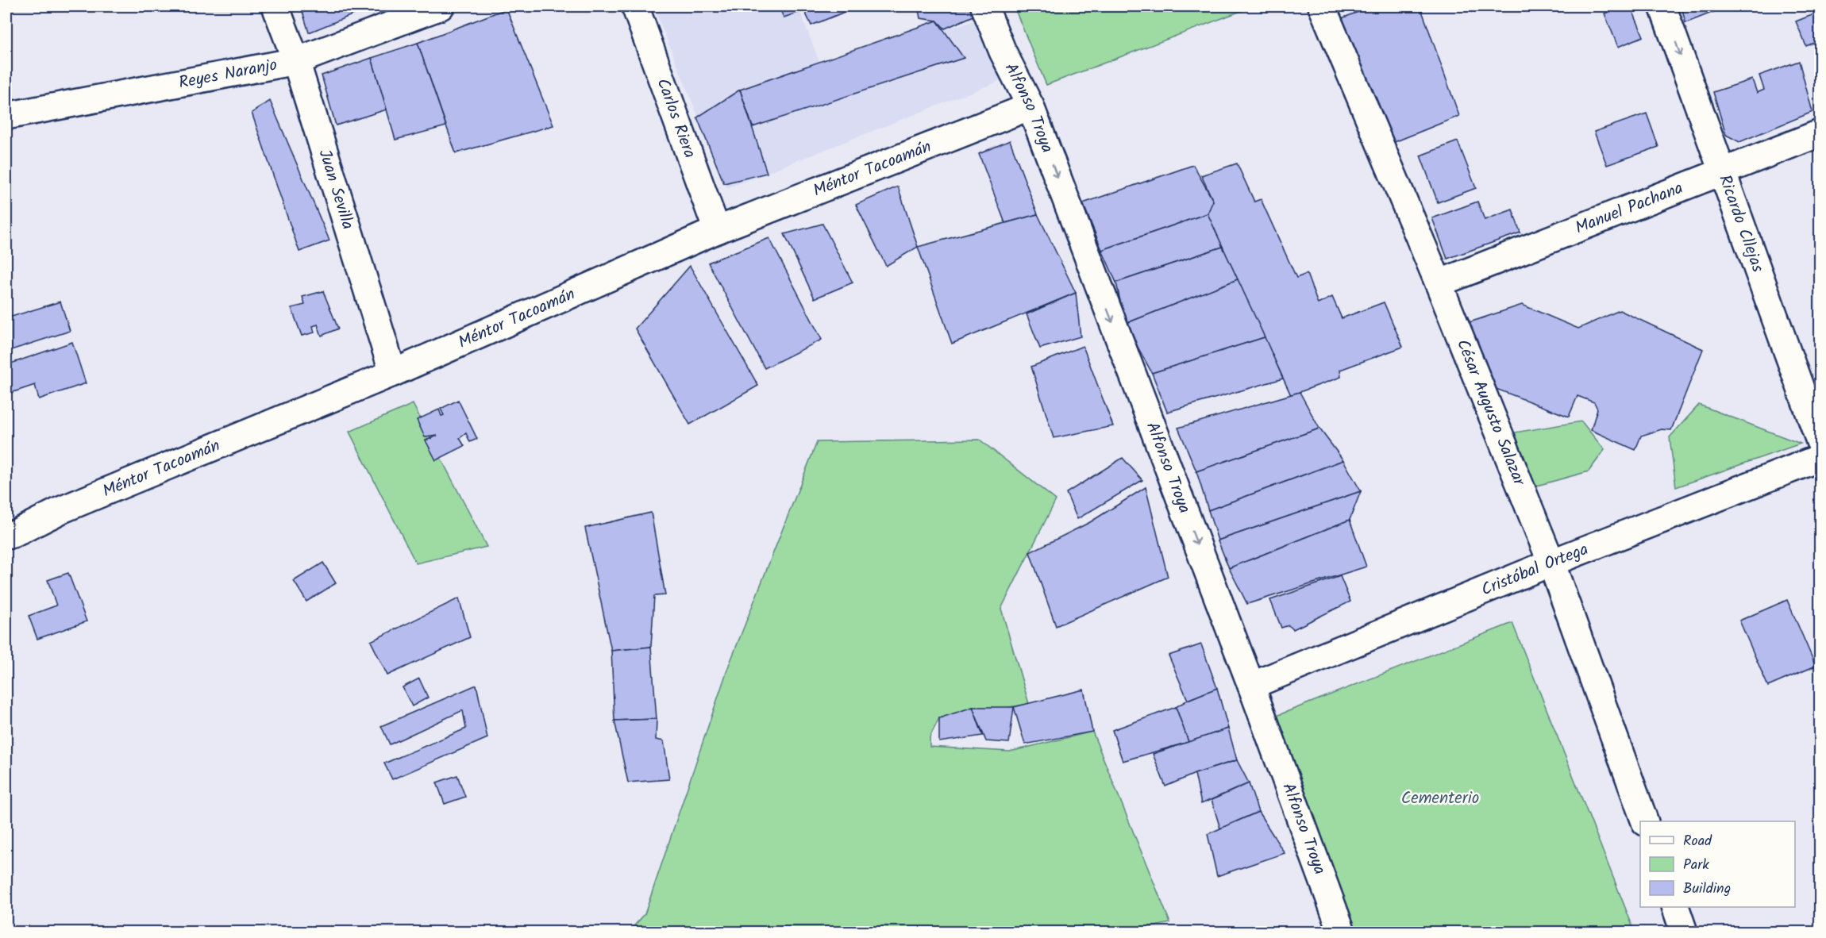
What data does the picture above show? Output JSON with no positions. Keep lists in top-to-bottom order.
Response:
{
  "streets": {
    "street": [
      "Reyes Naranjo",
      "Alfonso Troya",
      "Carlos Riera",
      "Méntor Tacoamán",
      "Juan Sevilla",
      "Manuel Pachana",
      "Ricardo Cllejas",
      "César Augusto Salazar",
      "Cristóbal Ortega"
    ]
  },
  "crossings": [
    ["Reyes Naranjo", "Juan Sevilla"],
    ["Alfonso Troya", "Méntor Tacoamán"],
    ["Alfonso Troya", "Cristóbal Ortega"],
    ["Carlos Riera", "Méntor Tacoamán"],
    ["Méntor Tacoamán", "Juan Sevilla"],
    ["Manuel Pachana", "Ricardo Cllejas"],
    ["Manuel Pachana", "César Augusto Salazar"],
    ["César Augusto Salazar", "Cristóbal Ortega"]
  ],
  "one_way": ["Alfonso Troya", "Ricardo Cllejas"],
  "parks": ["Cementerio"],
  "legend": ["Road", "Park", "Building"]
}
